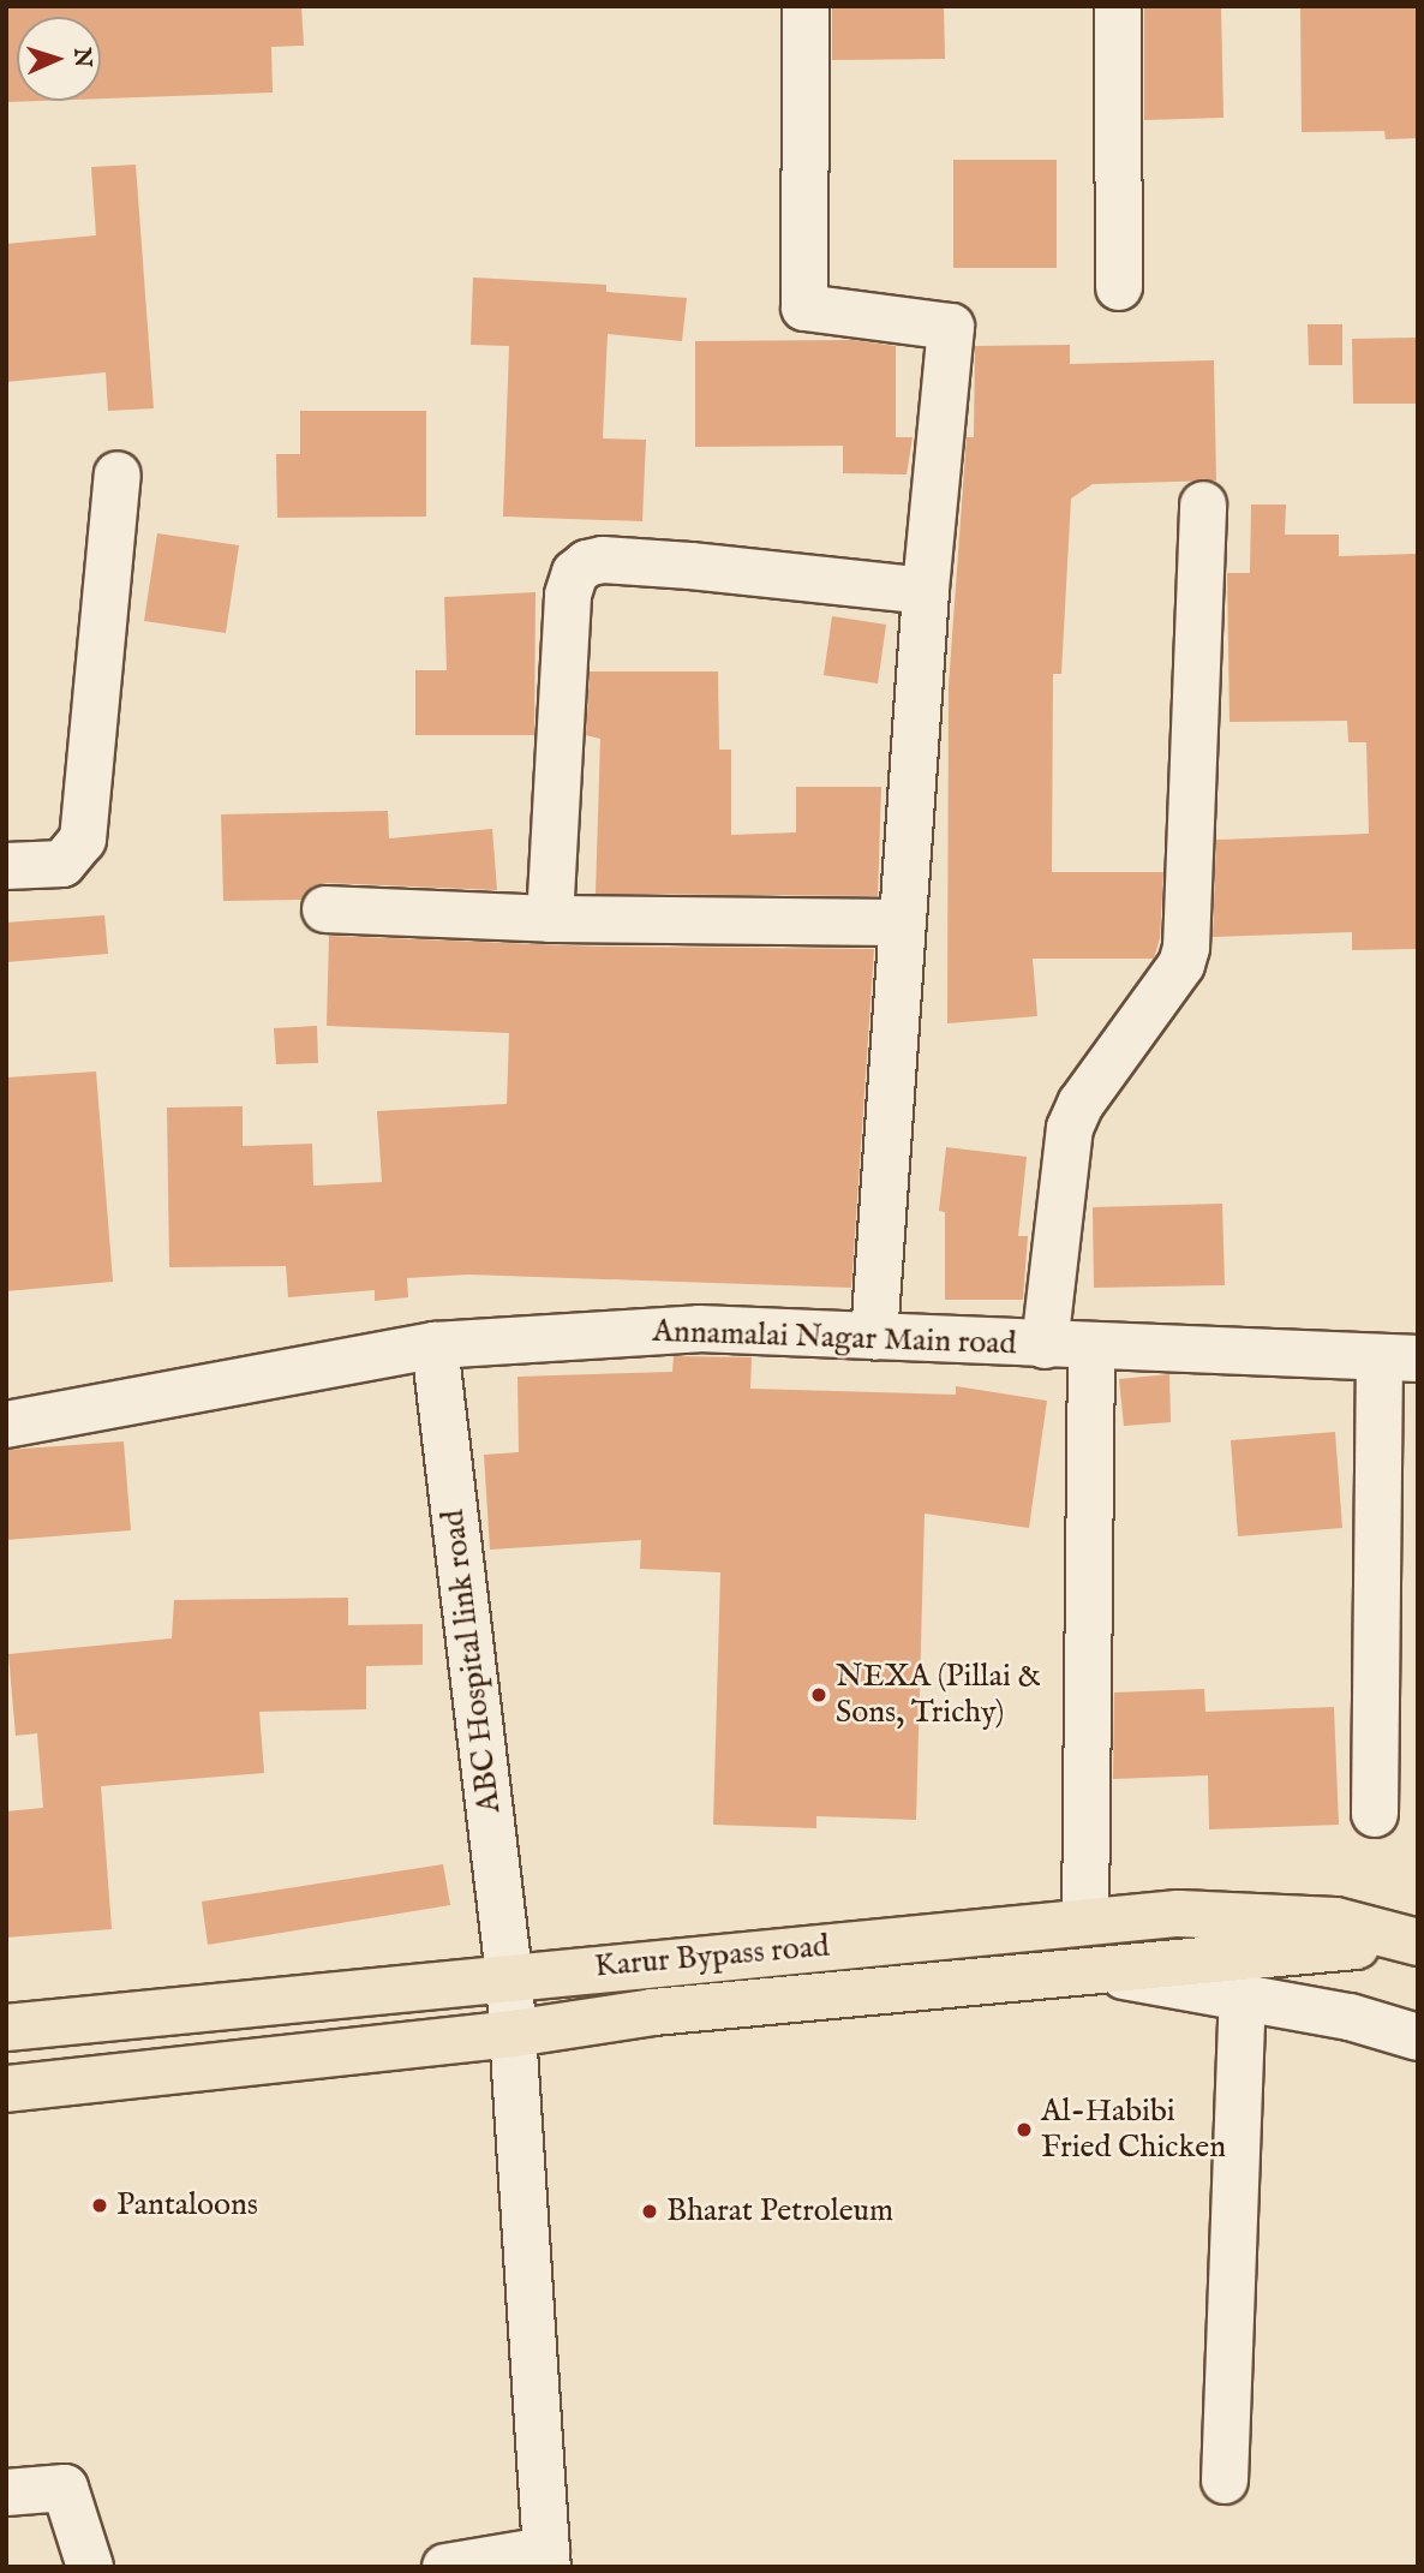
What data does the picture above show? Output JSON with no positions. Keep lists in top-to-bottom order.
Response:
{
  "streets": {
    "main road": ["Karur Bypass road"],
    "street": ["Annamalai Nagar Main road", "ABC Hospital link road"]
  },
  "crossings": [
    ["Annamalai Nagar Main road", "ABC Hospital link road"],
    ["ABC Hospital link road", "Karur Bypass road"]
  ],
  "places": [
    "NEXA (Pillai & Sons, Trichy)",
    "Al-Habibi Fried Chicken",
    "Pantaloons",
    "Bharat Petroleum"
  ],
  "north": "right"
}
